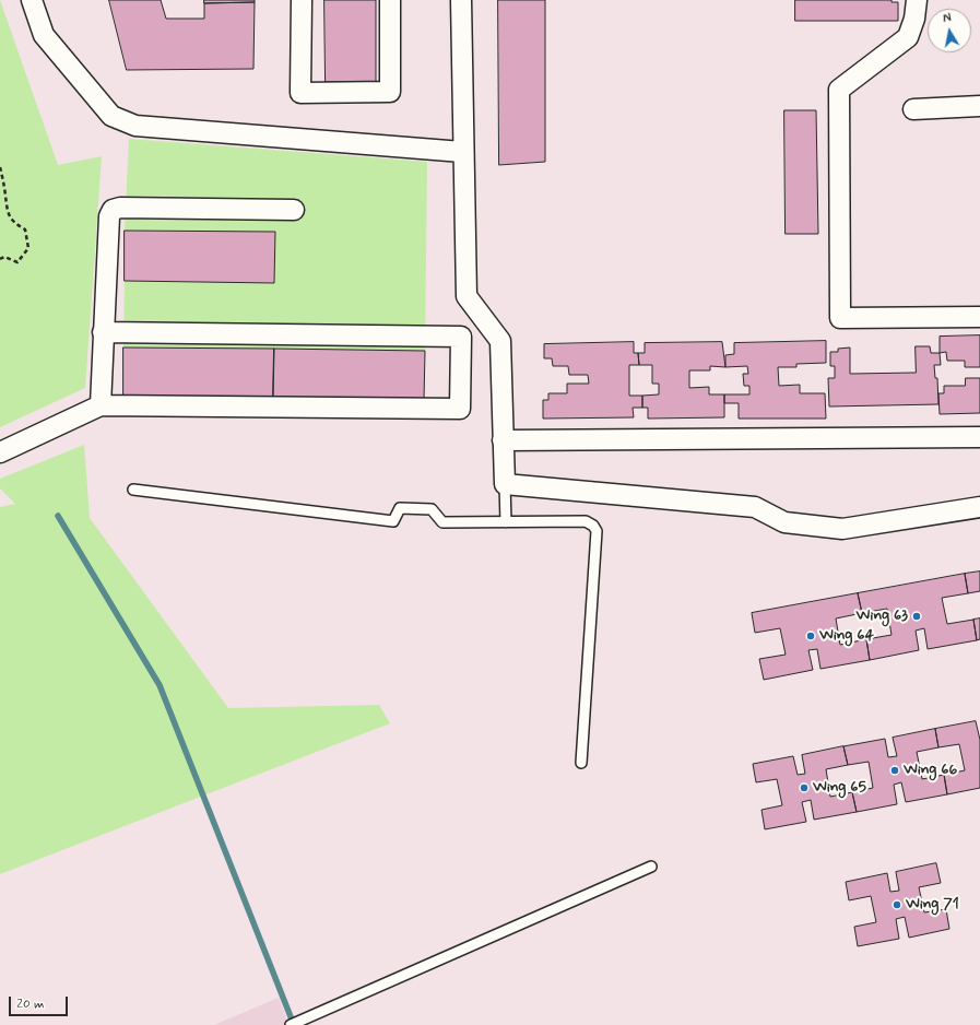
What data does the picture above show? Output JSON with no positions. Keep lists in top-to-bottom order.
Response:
{
  "places": [
    "Wing 63",
    "Wing 64",
    "Wing 66",
    "Wing 65",
    "Wing 71"
  ],
  "scale_bar": "20 m",
  "north": "top"
}
